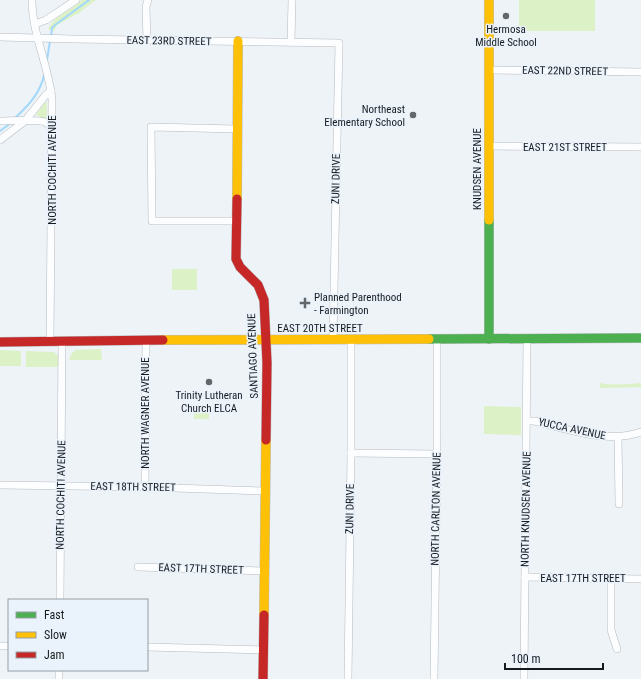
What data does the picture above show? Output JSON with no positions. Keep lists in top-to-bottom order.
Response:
{
  "streets": {
    "street": [
      "EAST 23RD STREET",
      "EAST 22ND STREET",
      "EAST 21ST STREET",
      "KNUDSEN AVENUE",
      "NORTH COCHITI AVENUE",
      "ZUNI DRIVE",
      "EAST 20TH STREET",
      "SANTIAGO AVENUE",
      "NORTH WAGNER AVENUE",
      "YUCCA AVENUE",
      "EAST 18TH STREET",
      "NORTH CARLTON AVENUE",
      "NORTH KNUDSEN AVENUE",
      "EAST 17TH STREET"
    ]
  },
  "crossings": [
    ["EAST 23RD STREET", "NORTH COCHITI AVENUE"],
    ["EAST 23RD STREET", "ZUNI DRIVE"],
    ["EAST 23RD STREET", "SANTIAGO AVENUE"],
    ["EAST 22ND STREET", "KNUDSEN AVENUE"],
    ["EAST 21ST STREET", "KNUDSEN AVENUE"],
    ["KNUDSEN AVENUE", "EAST 20TH STREET"],
    ["NORTH COCHITI AVENUE", "EAST 20TH STREET"],
    ["NORTH COCHITI AVENUE", "EAST 18TH STREET"],
    ["ZUNI DRIVE", "EAST 20TH STREET"],
    ["EAST 20TH STREET", "SANTIAGO AVENUE"],
    ["EAST 20TH STREET", "NORTH WAGNER AVENUE"],
    ["EAST 20TH STREET", "NORTH CARLTON AVENUE"],
    ["EAST 20TH STREET", "NORTH KNUDSEN AVENUE"],
    ["SANTIAGO AVENUE", "EAST 18TH STREET"],
    ["SANTIAGO AVENUE", "EAST 17TH STREET"],
    ["NORTH WAGNER AVENUE", "EAST 18TH STREET"],
    ["YUCCA AVENUE", "NORTH KNUDSEN AVENUE"],
    ["NORTH KNUDSEN AVENUE", "EAST 17TH STREET"]
  ],
  "places": {
    "other": ["Hermosa Middle School", "Northeast Elementary School", "Trinity Lutheran Church ELCA"],
    "health": ["Planned Parenthood - Farmington"]
  },
  "legend": ["Fast", "Slow", "Jam"],
  "scale_bar": "100 m"
}
